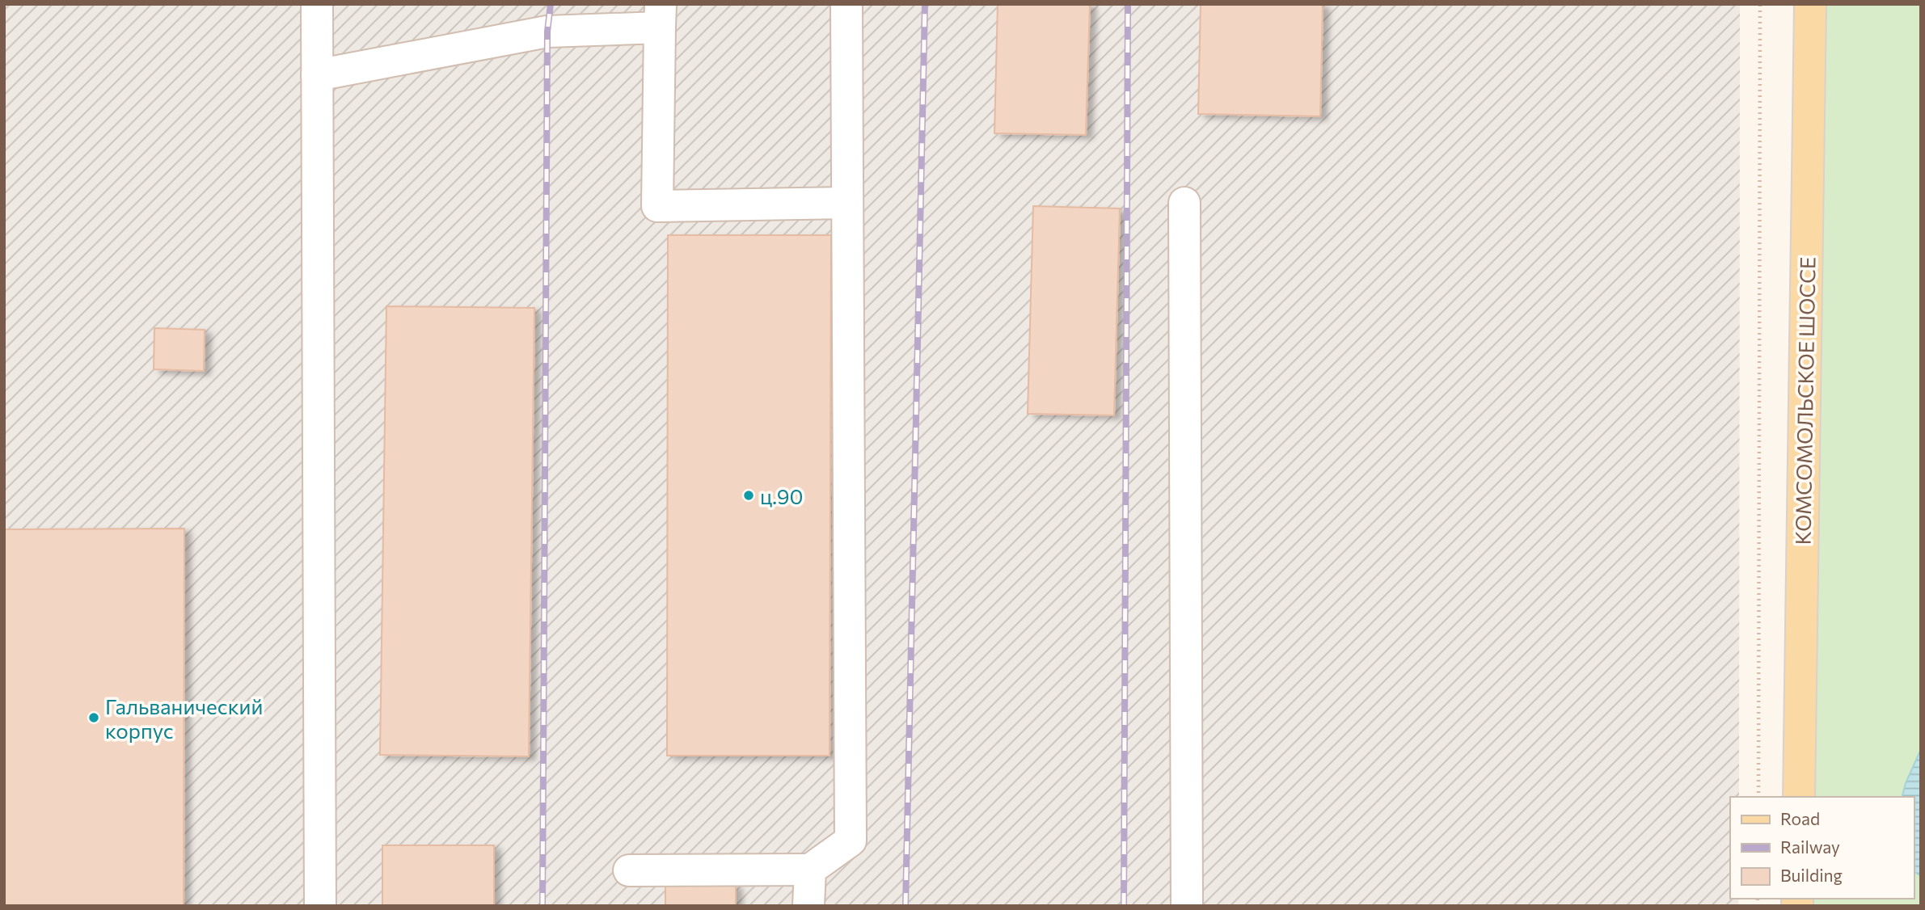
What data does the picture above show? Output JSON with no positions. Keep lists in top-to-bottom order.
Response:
{
  "streets": {
    "main road": ["КОМСОМОЛЬСКОЕ ШОССЕ"]
  },
  "places": ["ц.90", "Гальванический корпус"],
  "legend": ["Road", "Railway", "Building"]
}
